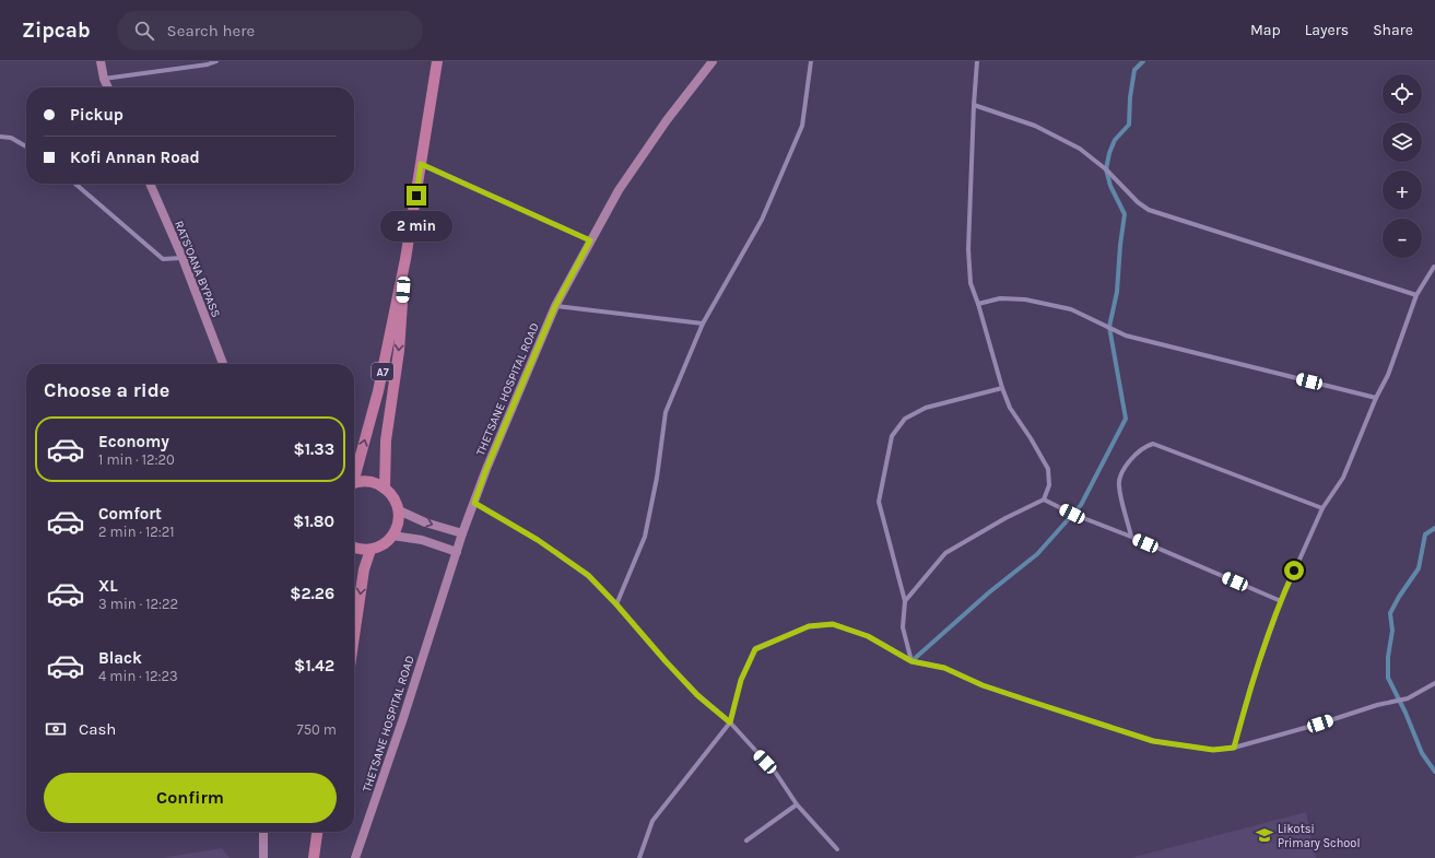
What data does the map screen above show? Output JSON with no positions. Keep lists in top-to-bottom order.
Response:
{
  "streets": {
    "main road": ["RATS'OANA BYPASS", "A7", "THETSANE HOSPITAL ROAD"]
  },
  "places": {
    "school or university": ["Likotsi Primary School"]
  },
  "page": {
    "header": "Zipcab",
    "search": "Search here",
    "nav": ["Map", "Layers", "Share"],
    "map_buttons": ["+", "−"],
    "banner": ["Pickup", "Kofi Annan Road"],
    "bubble": "2 min",
    "heading": "Choose a ride",
    "list": [
      {
        "name": "Economy",
        "note": "1 min · 12:20",
        "value": "$1.33"
      },
      {
        "name": "Comfort",
        "note": "2 min · 12:21",
        "value": "$1.80"
      },
      {
        "name": "XL",
        "note": "3 min · 12:22",
        "value": "$2.26"
      },
      {
        "name": "Black",
        "note": "4 min · 12:23",
        "value": "$1.42"
      }
    ],
    "pay": ["Cash", "750 m"],
    "buttons": "Confirm"
  }
}
